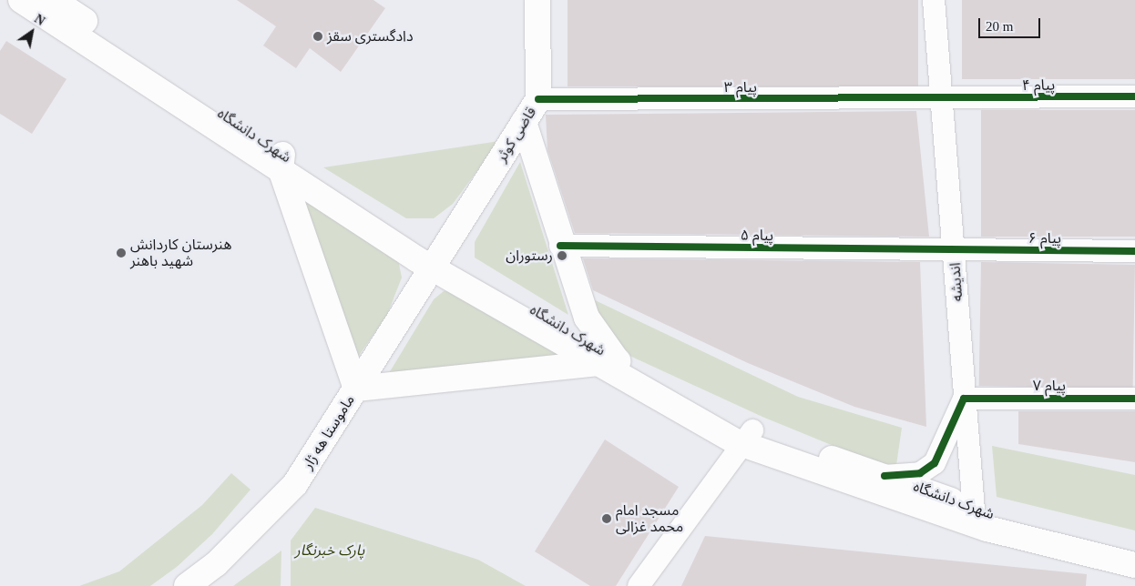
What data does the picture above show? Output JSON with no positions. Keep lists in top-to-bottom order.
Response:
{
  "streets": {
    "main road": ["قاضی کوثر", "شهرک دانشگاه", "ماموستا هه ژار"],
    "street": [
      "پیام ۴",
      "پیام ۳",
      "پیام ۵",
      "پیام ۶",
      "اندیشه",
      "پیام ۷"
    ]
  },
  "crossings": [
    ["پیام ۴", "پیام ۳"],
    ["پیام ۴", "اندیشه"],
    ["پیام ۳", "قاضی کوثر"],
    ["پیام ۳", "اندیشه"],
    ["قاضی کوثر", "شهرک دانشگاه"],
    ["قاضی کوثر", "ماموستا هه ژار"],
    ["شهرک دانشگاه", "اندیشه"],
    ["شهرک دانشگاه", "ماموستا هه ژار"],
    ["پیام ۵", "پیام ۶"],
    ["پیام ۵", "اندیشه"],
    ["پیام ۶", "اندیشه"],
    ["اندیشه", "پیام ۷"]
  ],
  "parks": ["پارک خبرنگار"],
  "places": [
    "دادگستری سقز",
    "هنرستان کاردانش شهید باهنر",
    "رستوران",
    "مسجد امام محمد غزالی"
  ],
  "scale_bar": "20 m",
  "north": "top right"
}
